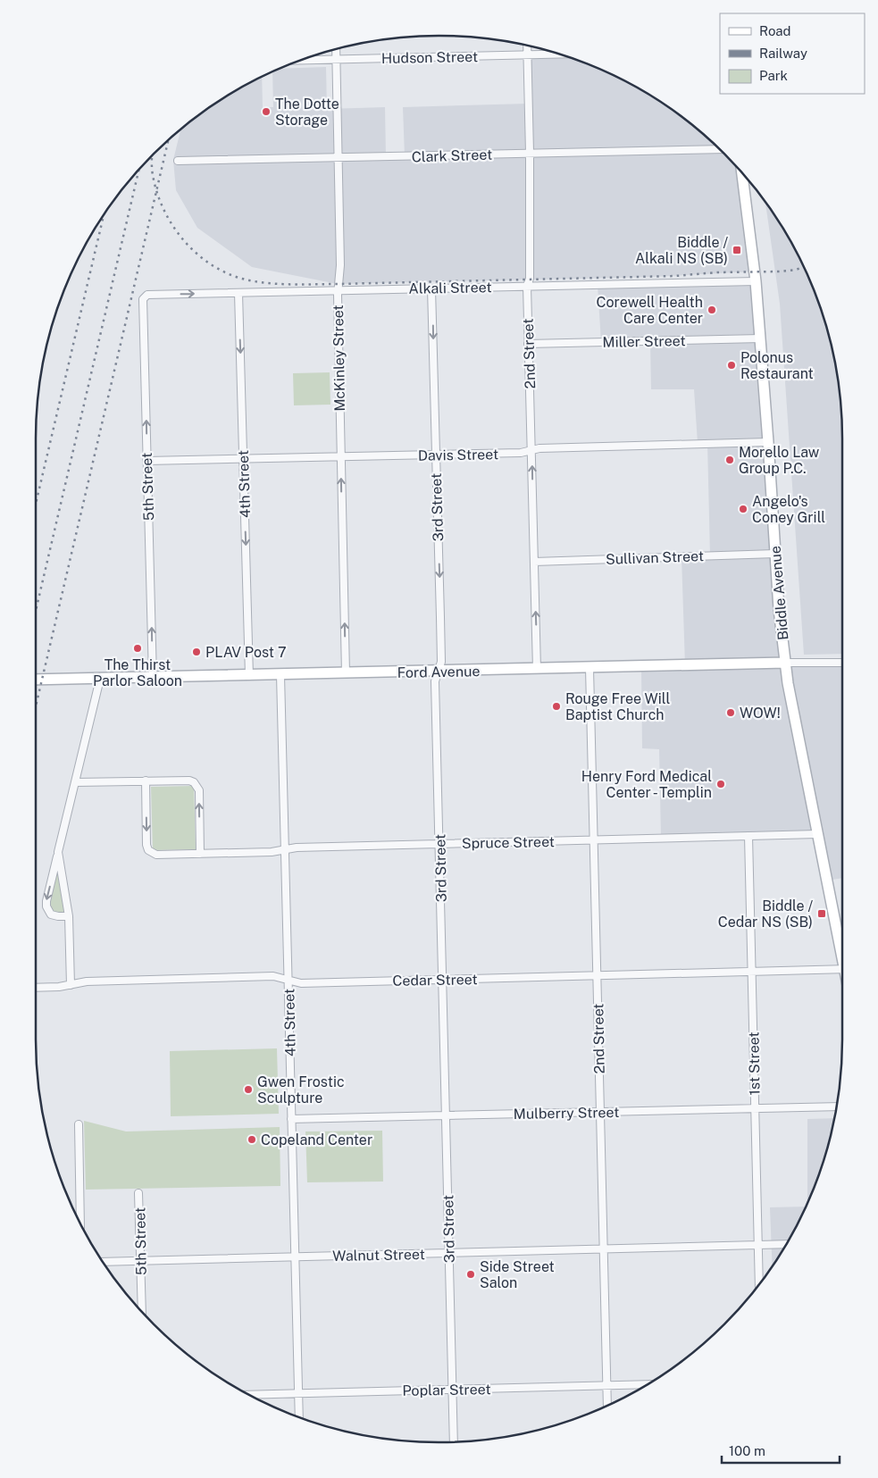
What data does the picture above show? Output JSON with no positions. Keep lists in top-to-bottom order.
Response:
{
  "streets": {
    "main road": ["Biddle Avenue", "Ford Avenue"],
    "street": [
      "Hudson Street",
      "Clark Street",
      "Alkali Street",
      "Miller Street",
      "2nd Street",
      "McKinley Street",
      "Davis Street",
      "4th Street",
      "5th Street",
      "3rd Street",
      "Sullivan Street",
      "Spruce Street",
      "Cedar Street",
      "1st Street",
      "Mulberry Street",
      "Walnut Street",
      "Poplar Street"
    ]
  },
  "crossings": [
    ["Hudson Street", "2nd Street"],
    ["Hudson Street", "McKinley Street"],
    ["Clark Street", "2nd Street"],
    ["Clark Street", "McKinley Street"],
    ["Alkali Street", "2nd Street"],
    ["Alkali Street", "McKinley Street"],
    ["Alkali Street", "4th Street"],
    ["Alkali Street", "5th Street"],
    ["Alkali Street", "3rd Street"],
    ["Alkali Street", "Biddle Avenue"],
    ["Miller Street", "2nd Street"],
    ["Miller Street", "Biddle Avenue"],
    ["2nd Street", "Davis Street"],
    ["2nd Street", "Sullivan Street"],
    ["2nd Street", "Ford Avenue"],
    ["2nd Street", "Spruce Street"],
    ["2nd Street", "Cedar Street"],
    ["2nd Street", "Mulberry Street"],
    ["2nd Street", "Walnut Street"],
    ["2nd Street", "Poplar Street"],
    ["McKinley Street", "Davis Street"],
    ["McKinley Street", "Ford Avenue"],
    ["Davis Street", "4th Street"],
    ["Davis Street", "5th Street"],
    ["Davis Street", "3rd Street"],
    ["Davis Street", "Biddle Avenue"],
    ["4th Street", "Ford Avenue"],
    ["4th Street", "Spruce Street"],
    ["4th Street", "Cedar Street"],
    ["4th Street", "Mulberry Street"],
    ["4th Street", "Walnut Street"],
    ["4th Street", "Poplar Street"],
    ["5th Street", "Ford Avenue"],
    ["5th Street", "Walnut Street"],
    ["3rd Street", "Ford Avenue"],
    ["3rd Street", "Spruce Street"],
    ["3rd Street", "Cedar Street"],
    ["3rd Street", "Mulberry Street"],
    ["3rd Street", "Walnut Street"],
    ["3rd Street", "Poplar Street"],
    ["Sullivan Street", "Biddle Avenue"],
    ["Biddle Avenue", "Ford Avenue"],
    ["Biddle Avenue", "Spruce Street"],
    ["Spruce Street", "1st Street"],
    ["Cedar Street", "1st Street"],
    ["1st Street", "Mulberry Street"],
    ["1st Street", "Walnut Street"]
  ],
  "one_way": ["5th Street"],
  "places": {
    "other": [
      "The Dotte Storage",
      "Corewell Health Care Center",
      "Polonus Restaurant",
      "Morello Law Group P.C.",
      "Angelo's Coney Grill",
      "The Thirst Parlor Saloon",
      "PLAV Post 7",
      "Rouge Free Will Baptist Church",
      "WOW!",
      "Henry Ford Medical Center - Templin",
      "Gwen Frostic Sculpture",
      "Copeland Center",
      "Side Street Salon"
    ],
    "transit": ["Biddle / Alkali NS (SB)", "Biddle / Cedar NS (SB)"]
  },
  "legend": ["Road", "Railway", "Park"],
  "scale_bar": "100 m"
}
